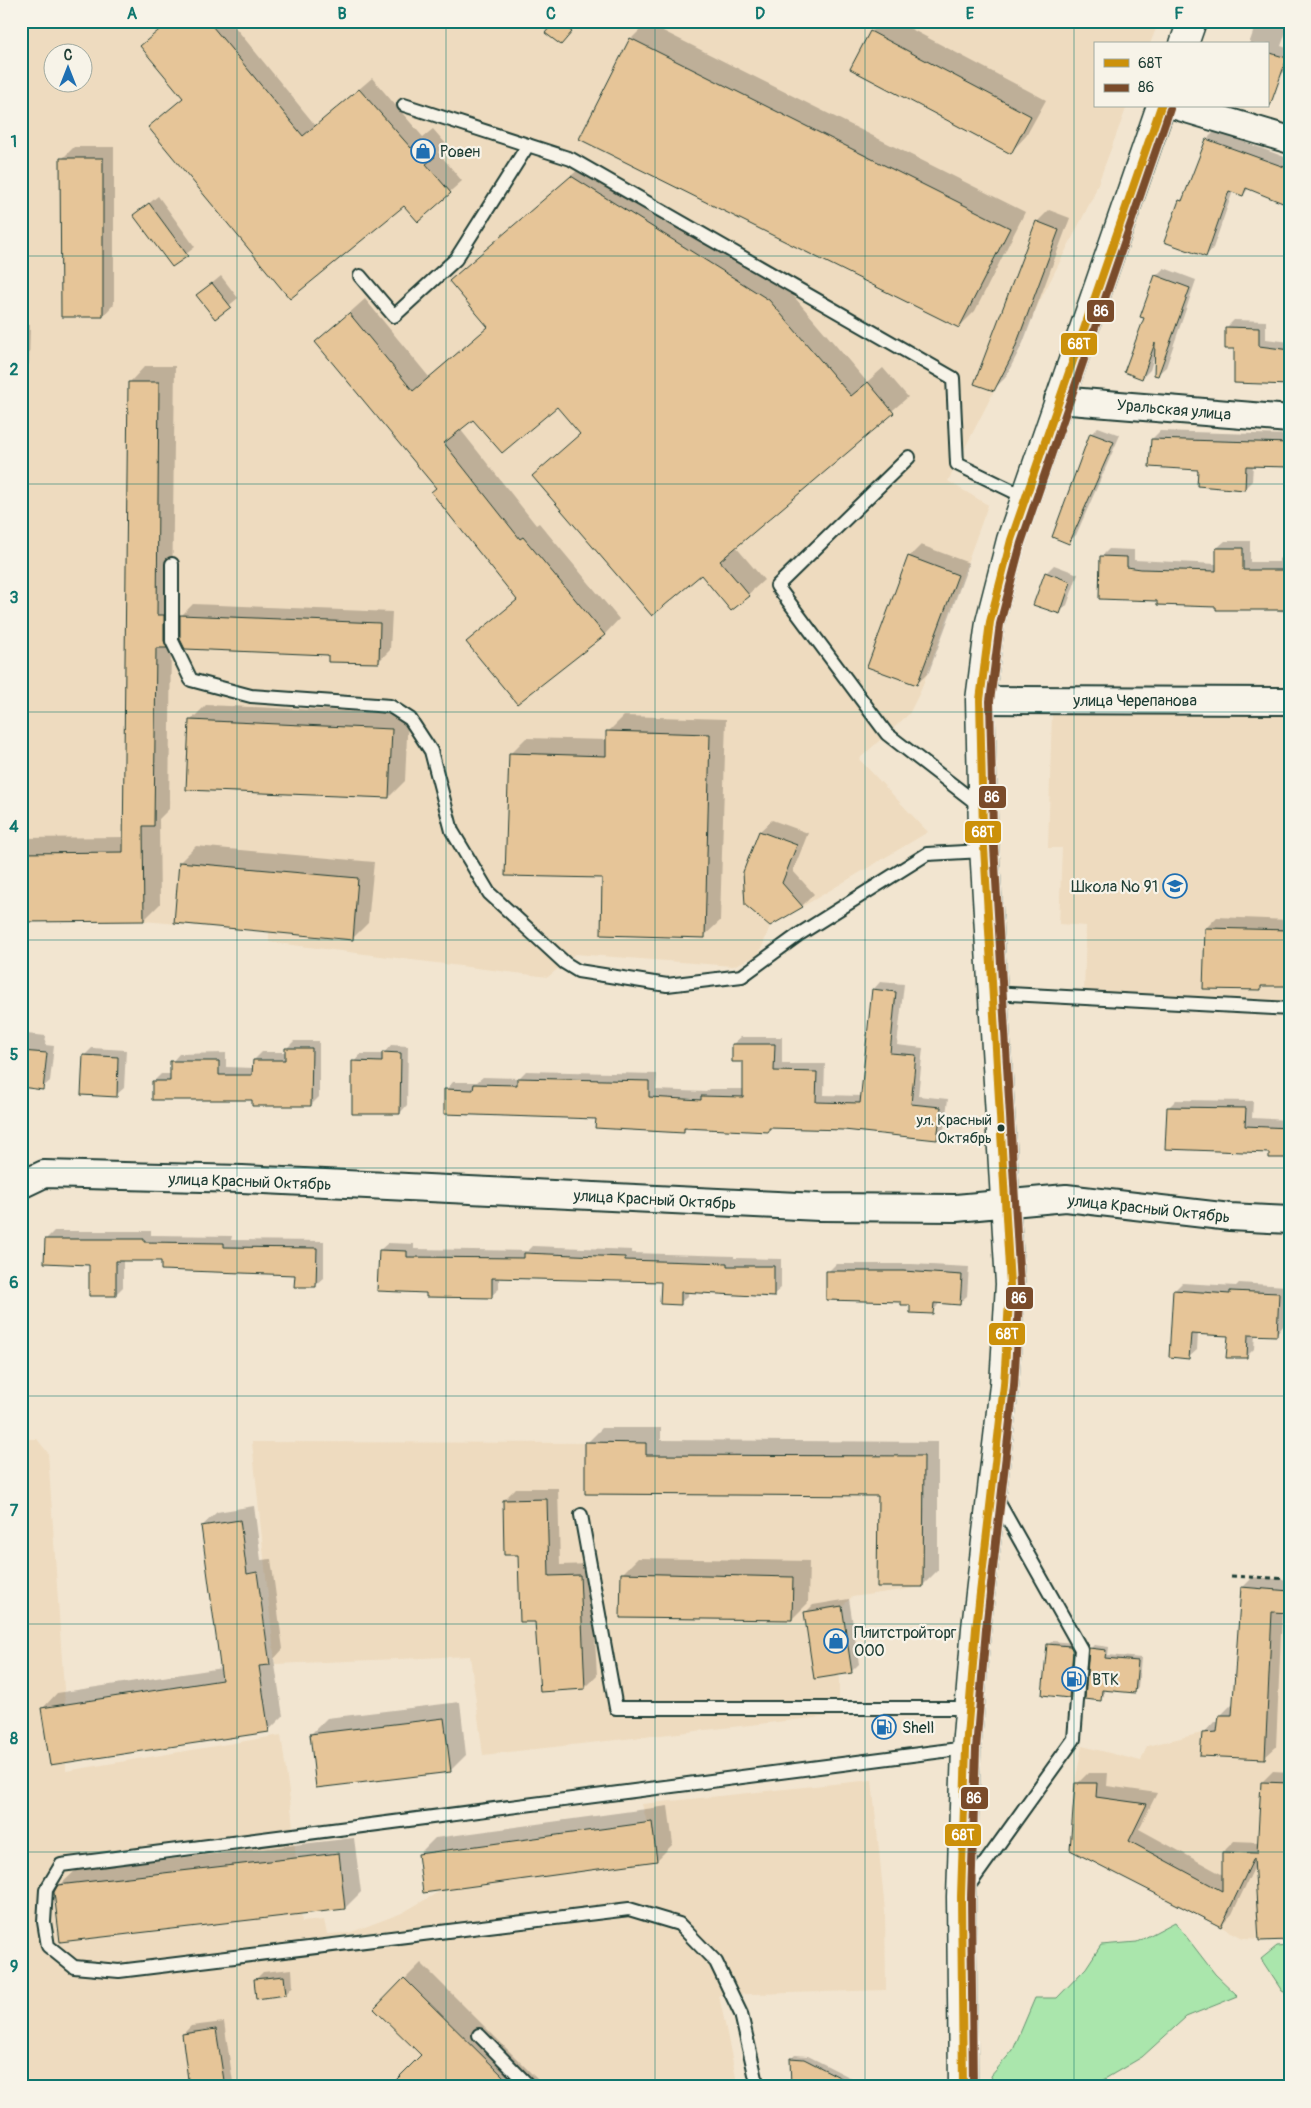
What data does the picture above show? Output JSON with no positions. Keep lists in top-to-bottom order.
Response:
{
  "streets": {
    "street": ["Уральская улица", "улица Черепанова", "улица Красный Октябрь"]
  },
  "places": {
    "shop": ["Ровен", "Плитстройторг ООО"],
    "school or university": ["Школа № 91"],
    "other": ["ул. Красный Октябрь"],
    "fuel station": ["ВТК", "Shell"]
  },
  "lines": ["transit line 68Т", "transit line 86"],
  "legend": ["68Т", "86"],
  "north": "top",
  "grid": {
    "columns": [
      "A",
      "B",
      "C",
      "D",
      "E",
      "F"
    ],
    "rows": [
      "1",
      "2",
      "3",
      "4",
      "5",
      "6",
      "7",
      "8",
      "9"
    ]
  }
}
